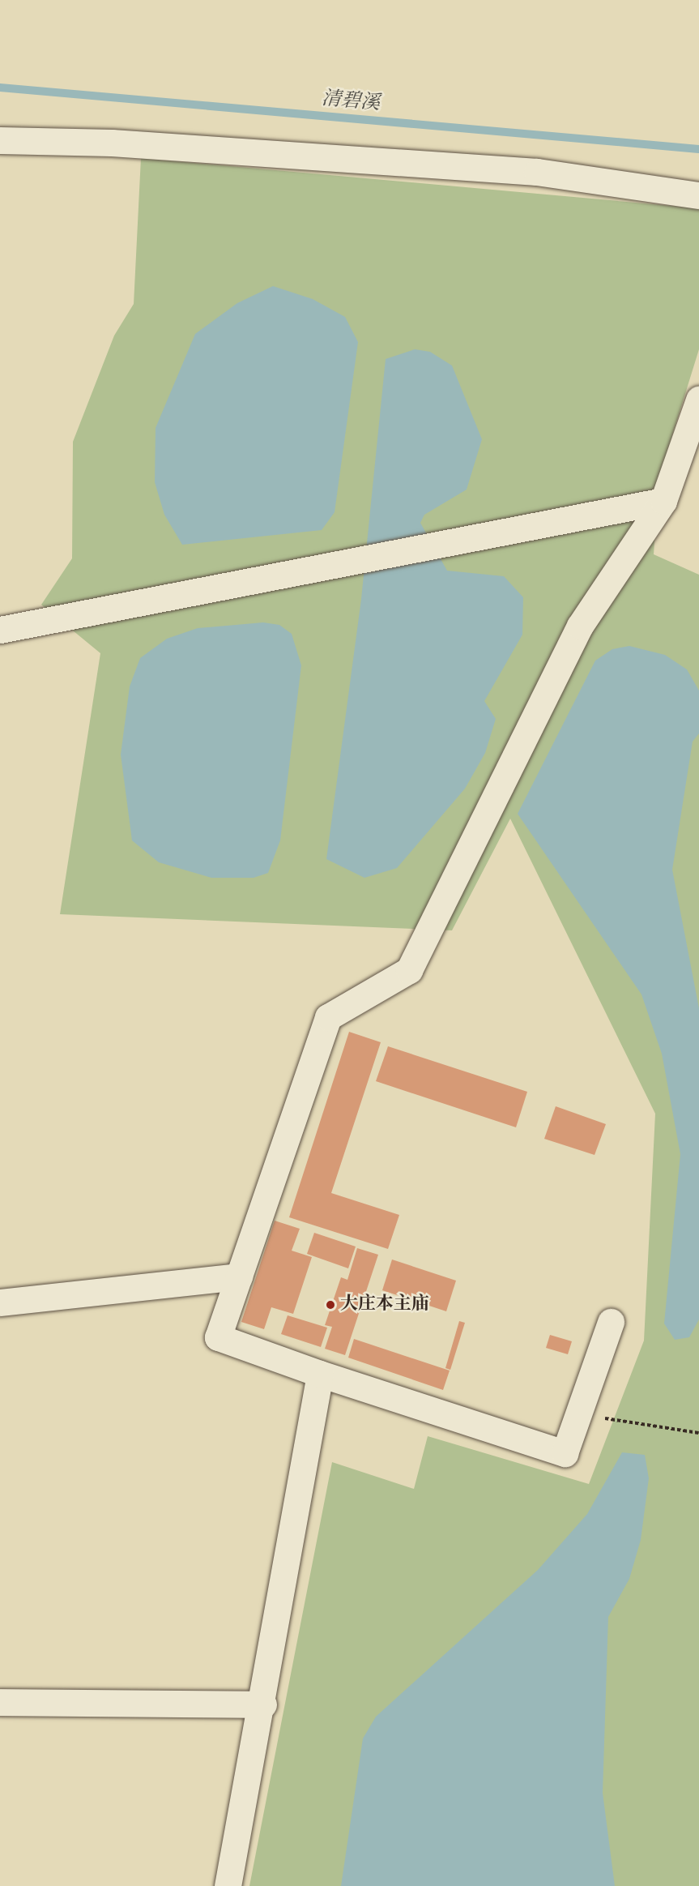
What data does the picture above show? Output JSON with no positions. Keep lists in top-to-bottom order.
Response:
{
  "water": ["清碧溪"],
  "places": ["大庄本主庙"]
}
